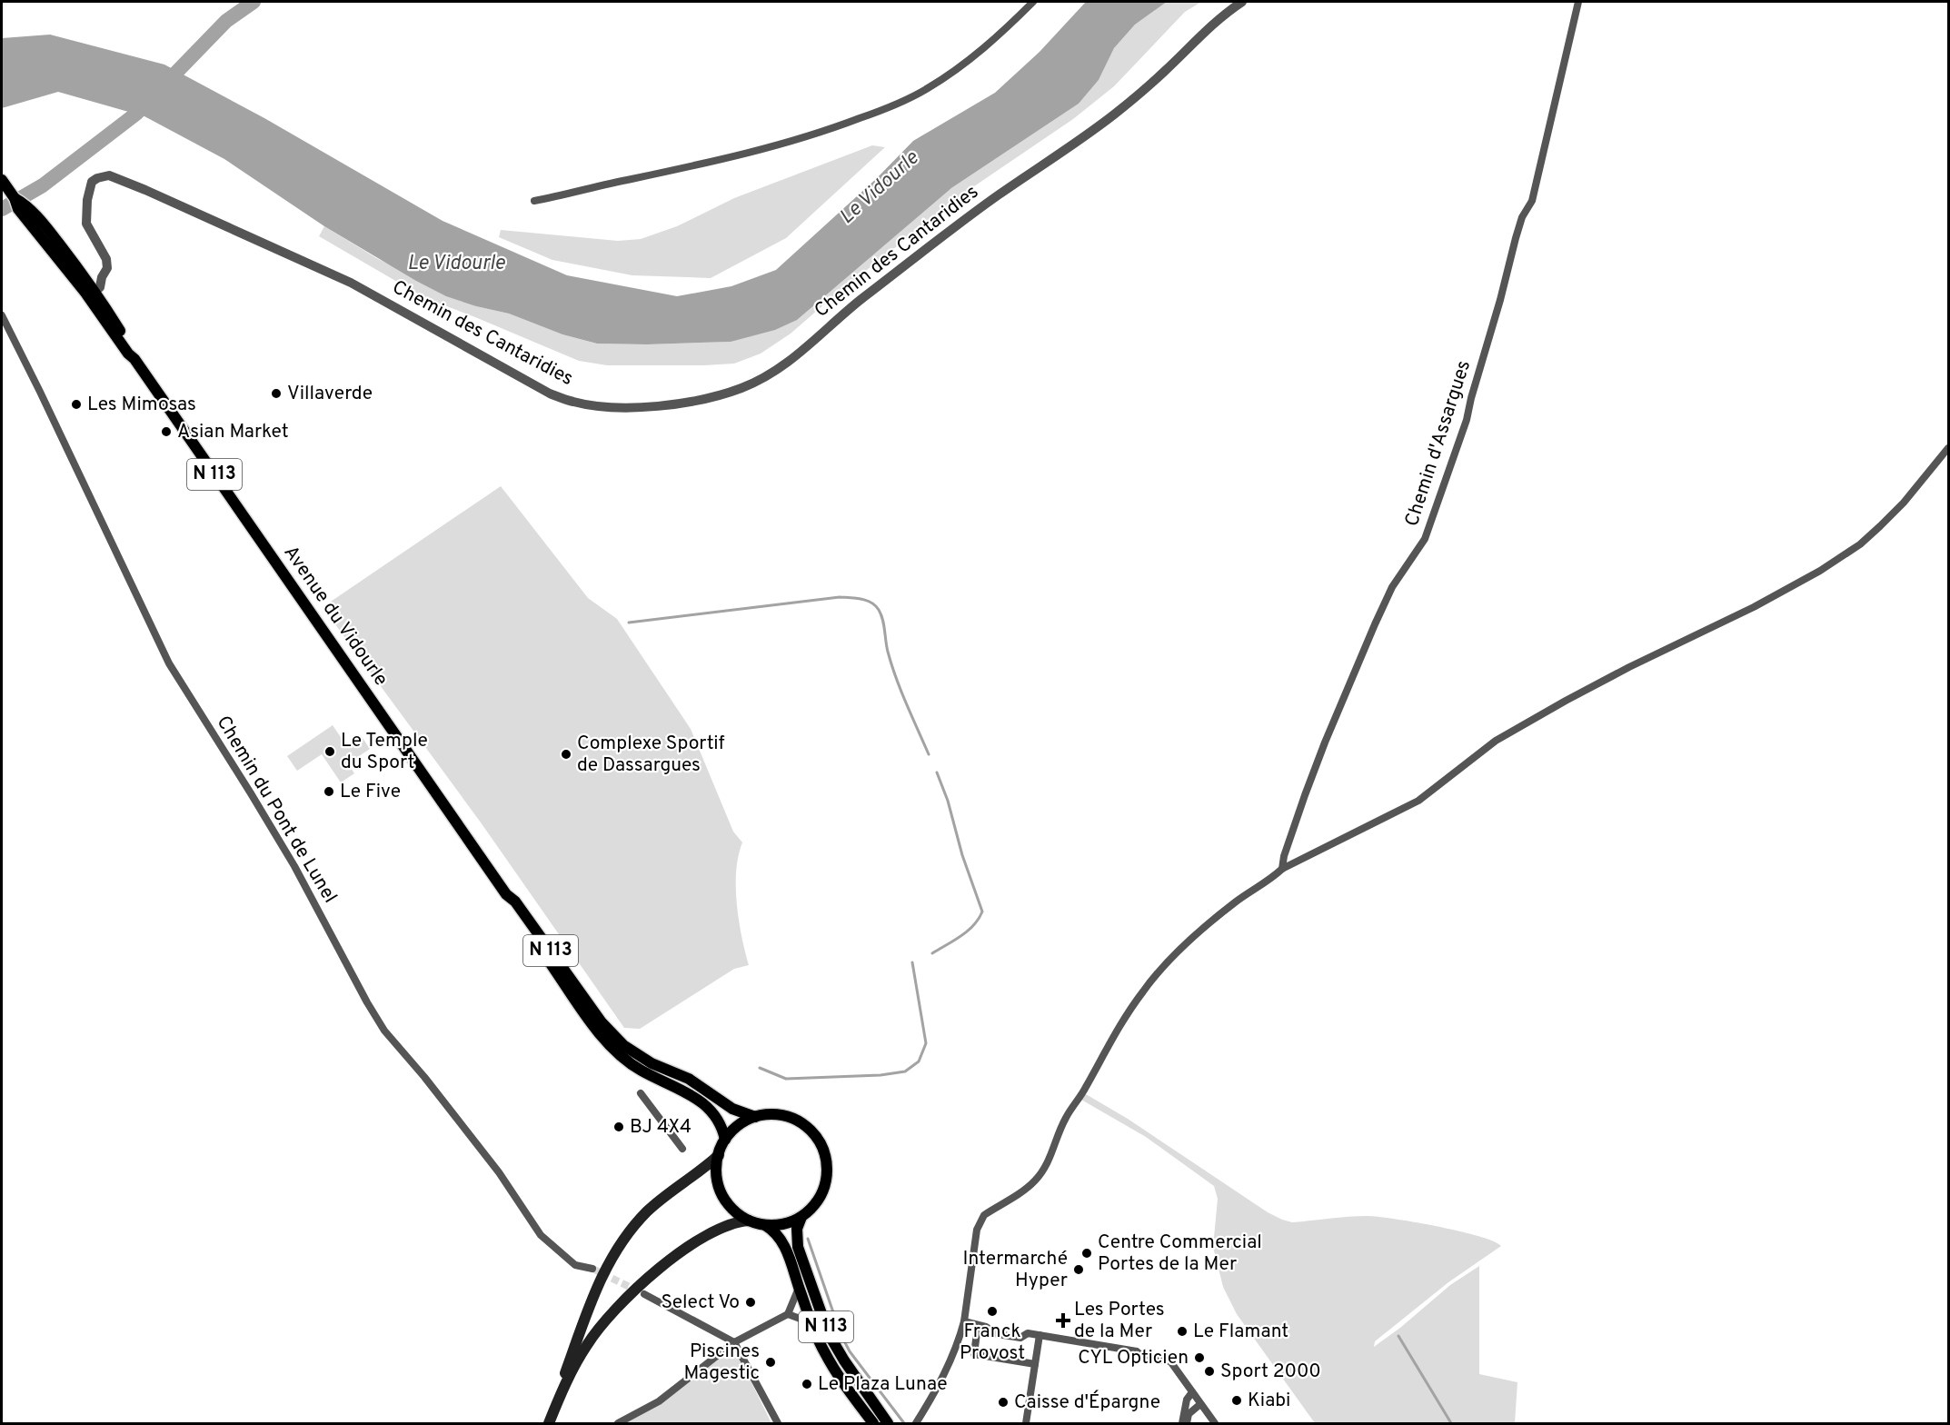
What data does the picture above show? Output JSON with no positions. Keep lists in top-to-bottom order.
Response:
{
  "streets": {
    "main road": ["N 113", "Avenue du Vidourle"],
    "street": ["Chemin des Cantaridies", "Chemin d'Assargues", "Chemin du Pont de Lunel"]
  },
  "crossings": [
    ["Chemin des Cantaridies", "Avenue du Vidourle"],
    ["N 113", "Avenue du Vidourle"]
  ],
  "water": ["Le Vidourle"],
  "places": {
    "other": [
      "Villaverde",
      "Les Mimosas",
      "Asian Market",
      "Le Temple du Sport",
      "Complexe Sportif de Dassargues",
      "Le Five",
      "BJ 4X4",
      "Centre Commercial Portes de la Mer",
      "Intermarché Hyper",
      "Select Vo",
      "Franck Provost",
      "Le Flamant",
      "CYL Opticien",
      "Piscines Magestic",
      "Sport 2000",
      "Le Plaza Lunae",
      "Kiabi",
      "Caisse d'Épargne"
    ],
    "health": ["Les Portes de la Mer"]
  }
}
